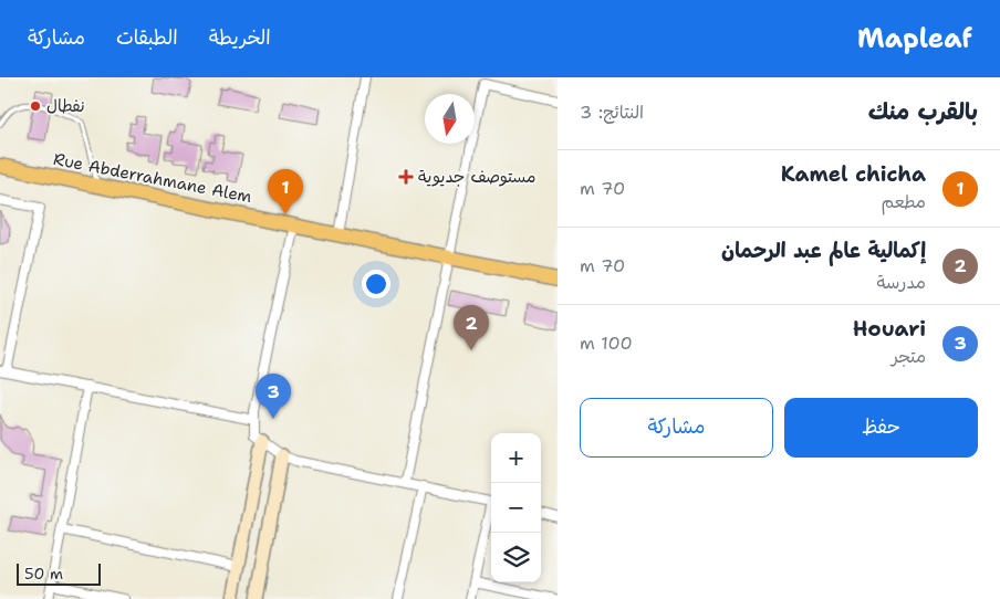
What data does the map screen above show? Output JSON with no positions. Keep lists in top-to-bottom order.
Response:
{
  "streets": {
    "main road": ["Rue Abderrahmane Alem"]
  },
  "places": {
    "other": ["نفطال"],
    "health": ["مستوصف جديوية"]
  },
  "scale_bar": "50 m",
  "north": "bottom",
  "page": {
    "header": "Mapleaf",
    "nav": ["الخريطة", "الطبقات", "مشاركة"],
    "heading": ["بالقرب منك", "النتائج: 3"],
    "list": [
      {
        "mark": "1",
        "name": "Kamel chicha",
        "note": "مطعم",
        "value": "70 m"
      },
      {
        "mark": "2",
        "name": "إكمالية عالم عبد الرحمان",
        "note": "مدرسة",
        "value": "70 m"
      },
      {
        "mark": "3",
        "name": "Houari",
        "note": "متجر",
        "value": "100 m"
      }
    ],
    "pins": ["1", "2", "3"],
    "buttons": ["حفظ", "مشاركة"],
    "map_buttons": ["+", "−"],
    "scale": "50 m"
  }
}
